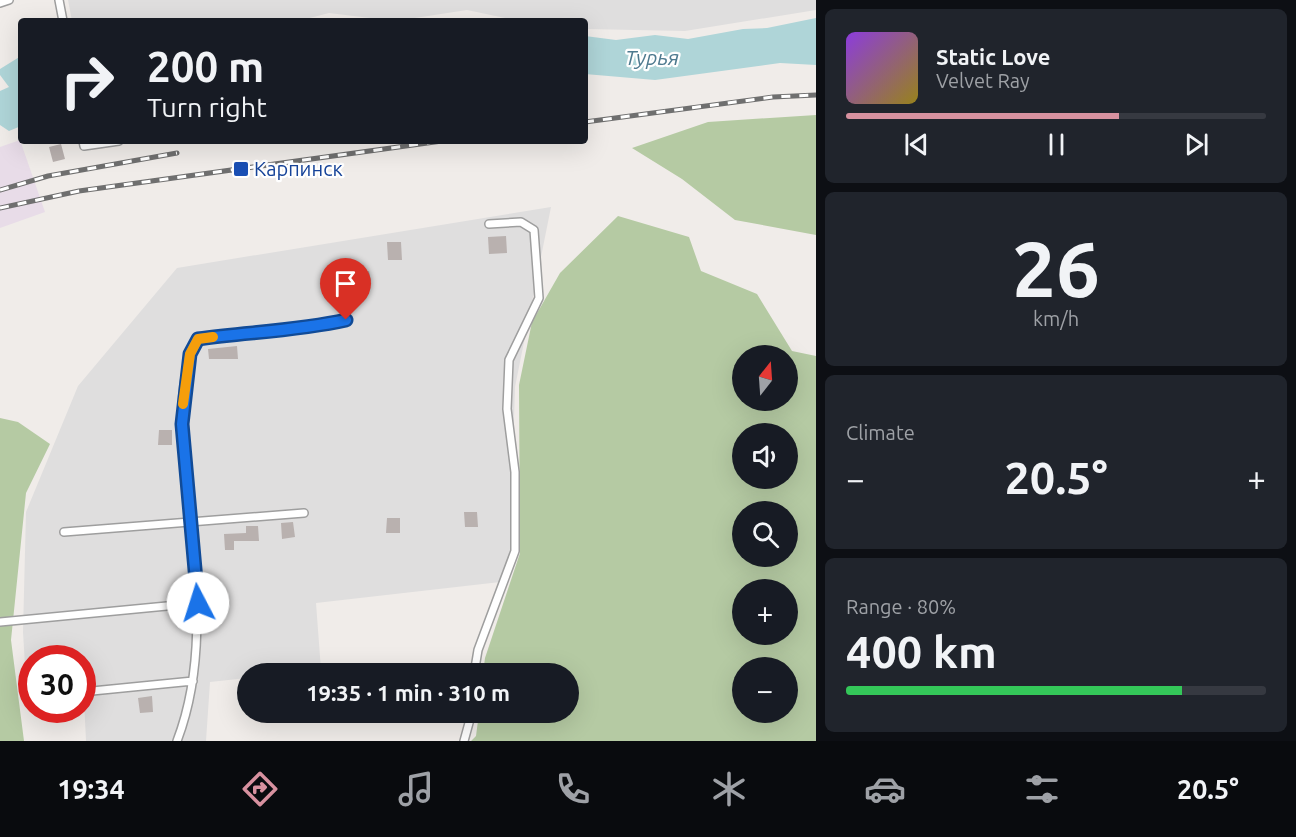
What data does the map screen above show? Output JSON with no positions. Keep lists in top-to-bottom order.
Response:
{
  "water": ["Турья"],
  "places": {
    "transit": ["Карпинск"]
  },
  "north": "top",
  "page": {
    "turn": ["200 m", "Turn right"],
    "song": ["Static Love", "Velvet Ray"],
    "tile": [
      ["26", "km/h"],
      "Climate",
      ["Range · 80%", "400 km"]
    ],
    "map_buttons": ["+", "−"],
    "heat": ["−", "20.5°", "+"],
    "limit": "30",
    "trip": "19:35 · 1 min · 310 m",
    "tabs": ["19:34", "20.5°"]
  }
}
